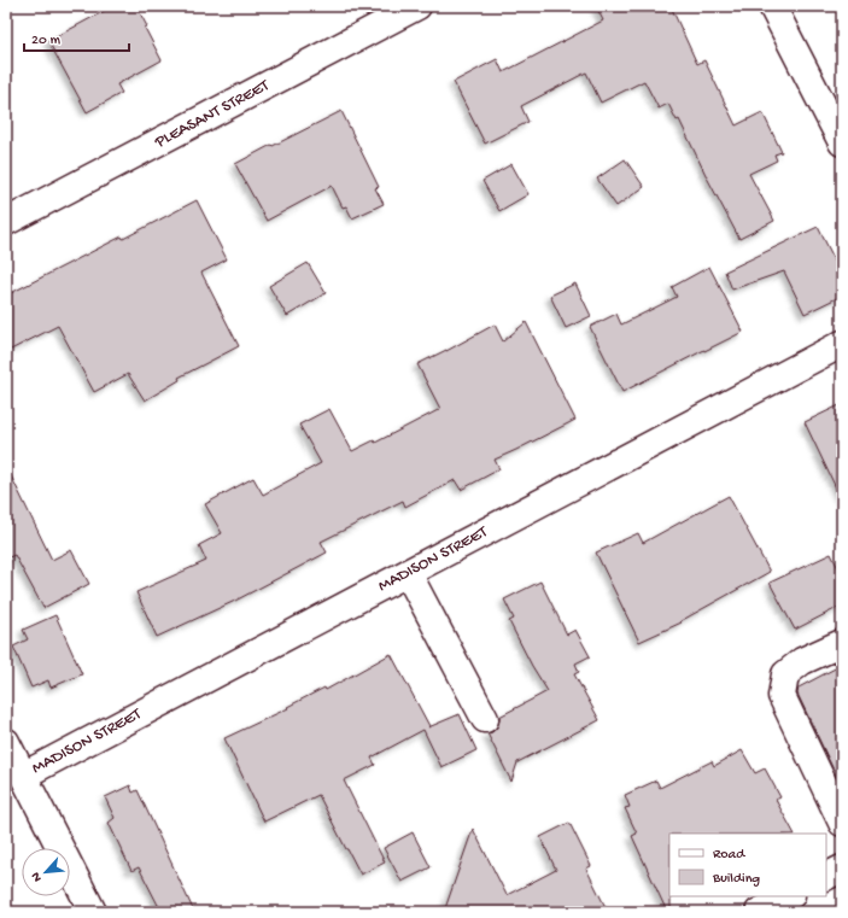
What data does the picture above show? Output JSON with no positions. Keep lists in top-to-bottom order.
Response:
{
  "streets": {
    "street": ["PLEASANT STREET", "MADISON STREET"]
  },
  "legend": ["Road", "Building"],
  "scale_bar": "20 m",
  "north": "bottom left"
}
